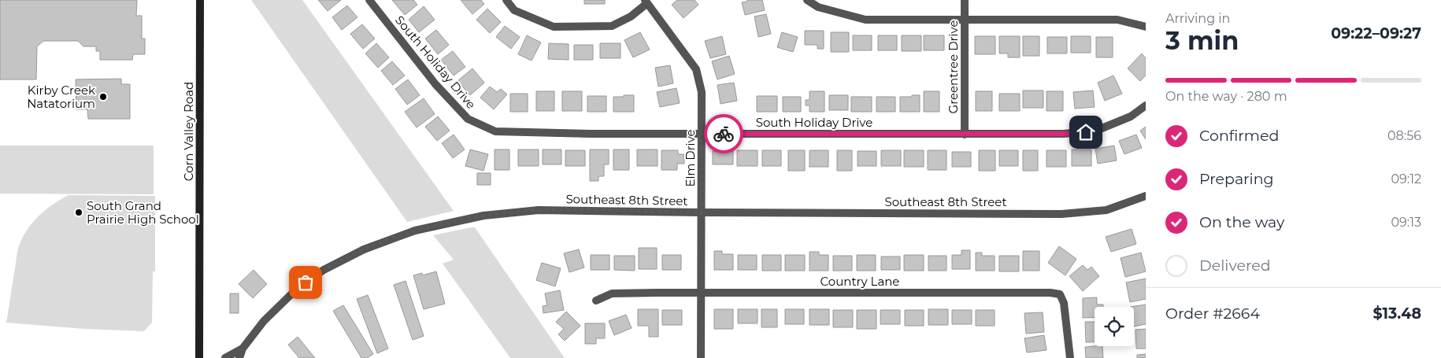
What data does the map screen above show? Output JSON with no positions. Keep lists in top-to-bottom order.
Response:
{
  "streets": {
    "main road": ["Corn Valley Road"],
    "street": [
      "South Holiday Drive",
      "Greentree Drive",
      "Elm Drive",
      "Southeast 8th Street",
      "Country Lane"
    ]
  },
  "crossings": [
    ["South Holiday Drive", "Greentree Drive"],
    ["South Holiday Drive", "Elm Drive"],
    ["Elm Drive", "Southeast 8th Street"],
    ["Elm Drive", "Country Lane"]
  ],
  "places": ["Kirby Creek Natatorium", "South Grand Prairie High School"],
  "page": {
    "heading": ["3 min", "Arriving in", "09:22–09:27"],
    "panel": ["Order #2664", "$13.48"],
    "bar": "On the way · 280 m",
    "list": [
      ["Confirmed", "08:56"],
      ["Preparing", "09:12"],
      ["On the way", "09:13"],
      "Delivered"
    ]
  }
}
